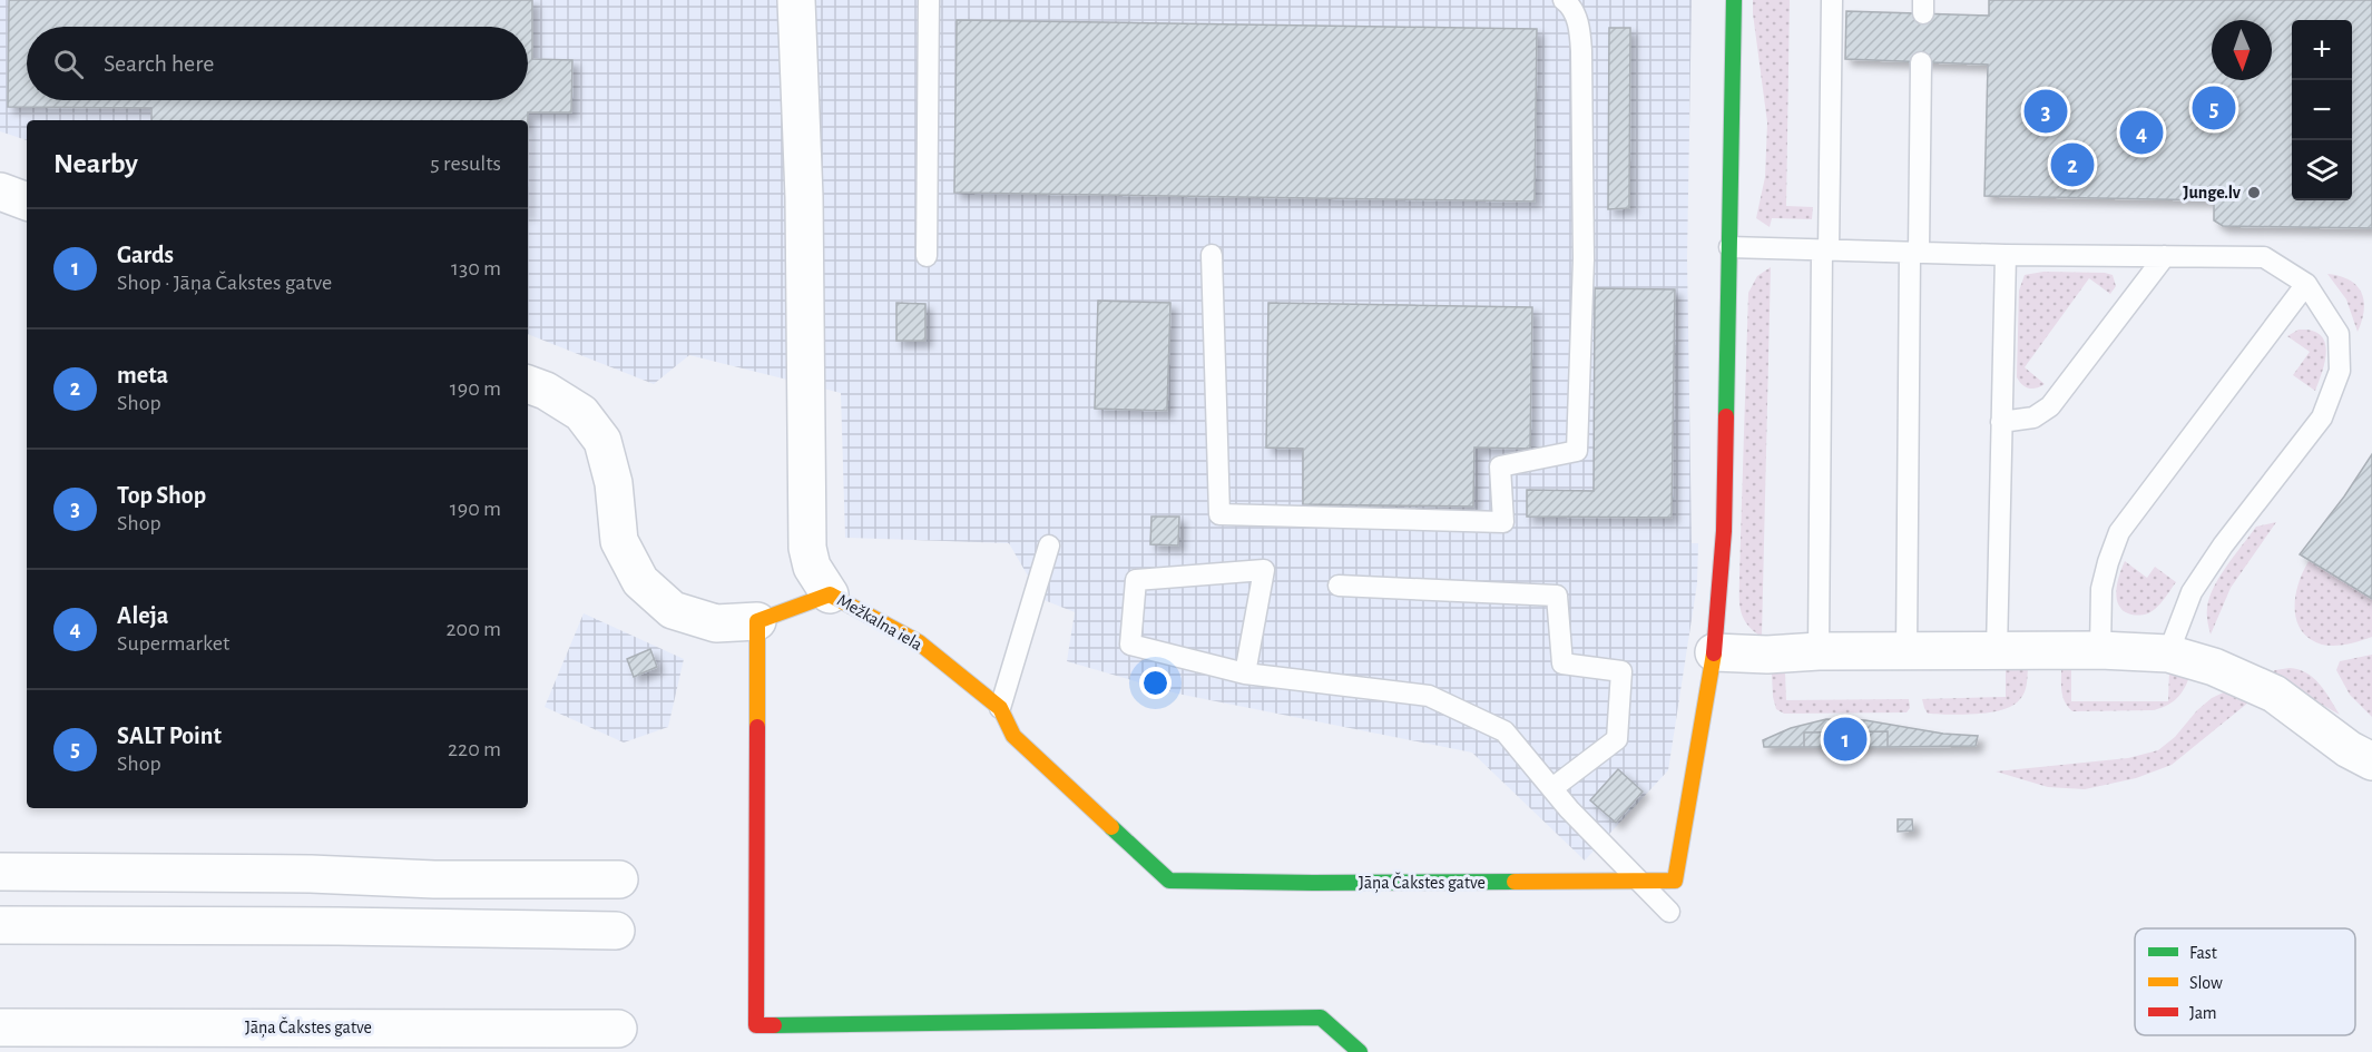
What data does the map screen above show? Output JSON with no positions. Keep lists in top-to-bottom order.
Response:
{
  "streets": {
    "highway": ["Mežkalna iela", "Jāņa Čakstes gatve"]
  },
  "crossings": [
    ["Mežkalna iela", "Jāņa Čakstes gatve"]
  ],
  "places": ["Junge.lv"],
  "legend": ["Fast", "Slow", "Jam"],
  "north": "bottom",
  "page": {
    "map_buttons": ["+", "−"],
    "search": "Search here",
    "pins": [
      "5",
      "3",
      "4",
      "2",
      "1"
    ],
    "heading": ["Nearby", "5 results"],
    "list": [
      {
        "mark": "1",
        "name": "Gards",
        "note": "Shop · Jāņa Čakstes gatve",
        "value": "130 m"
      },
      {
        "mark": "2",
        "name": "meta",
        "note": "Shop",
        "value": "190 m"
      },
      {
        "mark": "3",
        "name": "Top Shop",
        "note": "Shop",
        "value": "190 m"
      },
      {
        "mark": "4",
        "name": "Aleja",
        "note": "Supermarket",
        "value": "200 m"
      },
      {
        "mark": "5",
        "name": "SALT Point",
        "note": "Shop",
        "value": "220 m"
      }
    ]
  }
}
